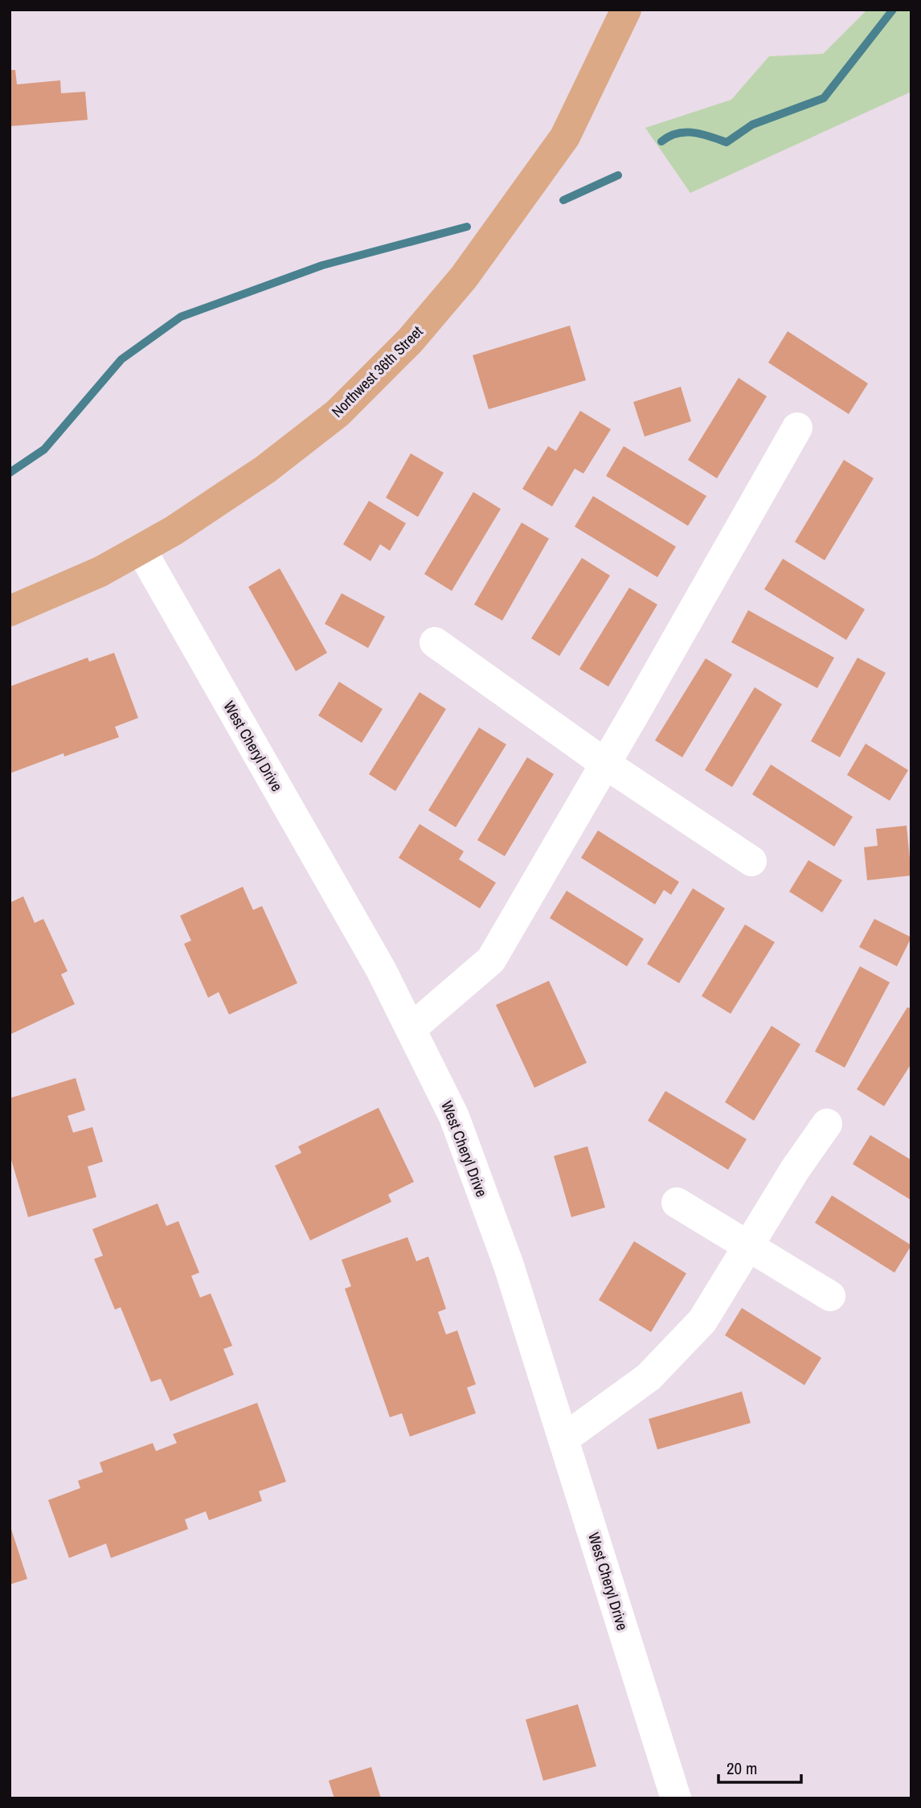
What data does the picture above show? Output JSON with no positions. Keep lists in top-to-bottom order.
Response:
{
  "streets": {
    "main road": ["Northwest 36th Street"],
    "street": ["West Cheryl Drive"]
  },
  "crossings": [
    ["Northwest 36th Street", "West Cheryl Drive"]
  ],
  "scale_bar": "20 m"
}
